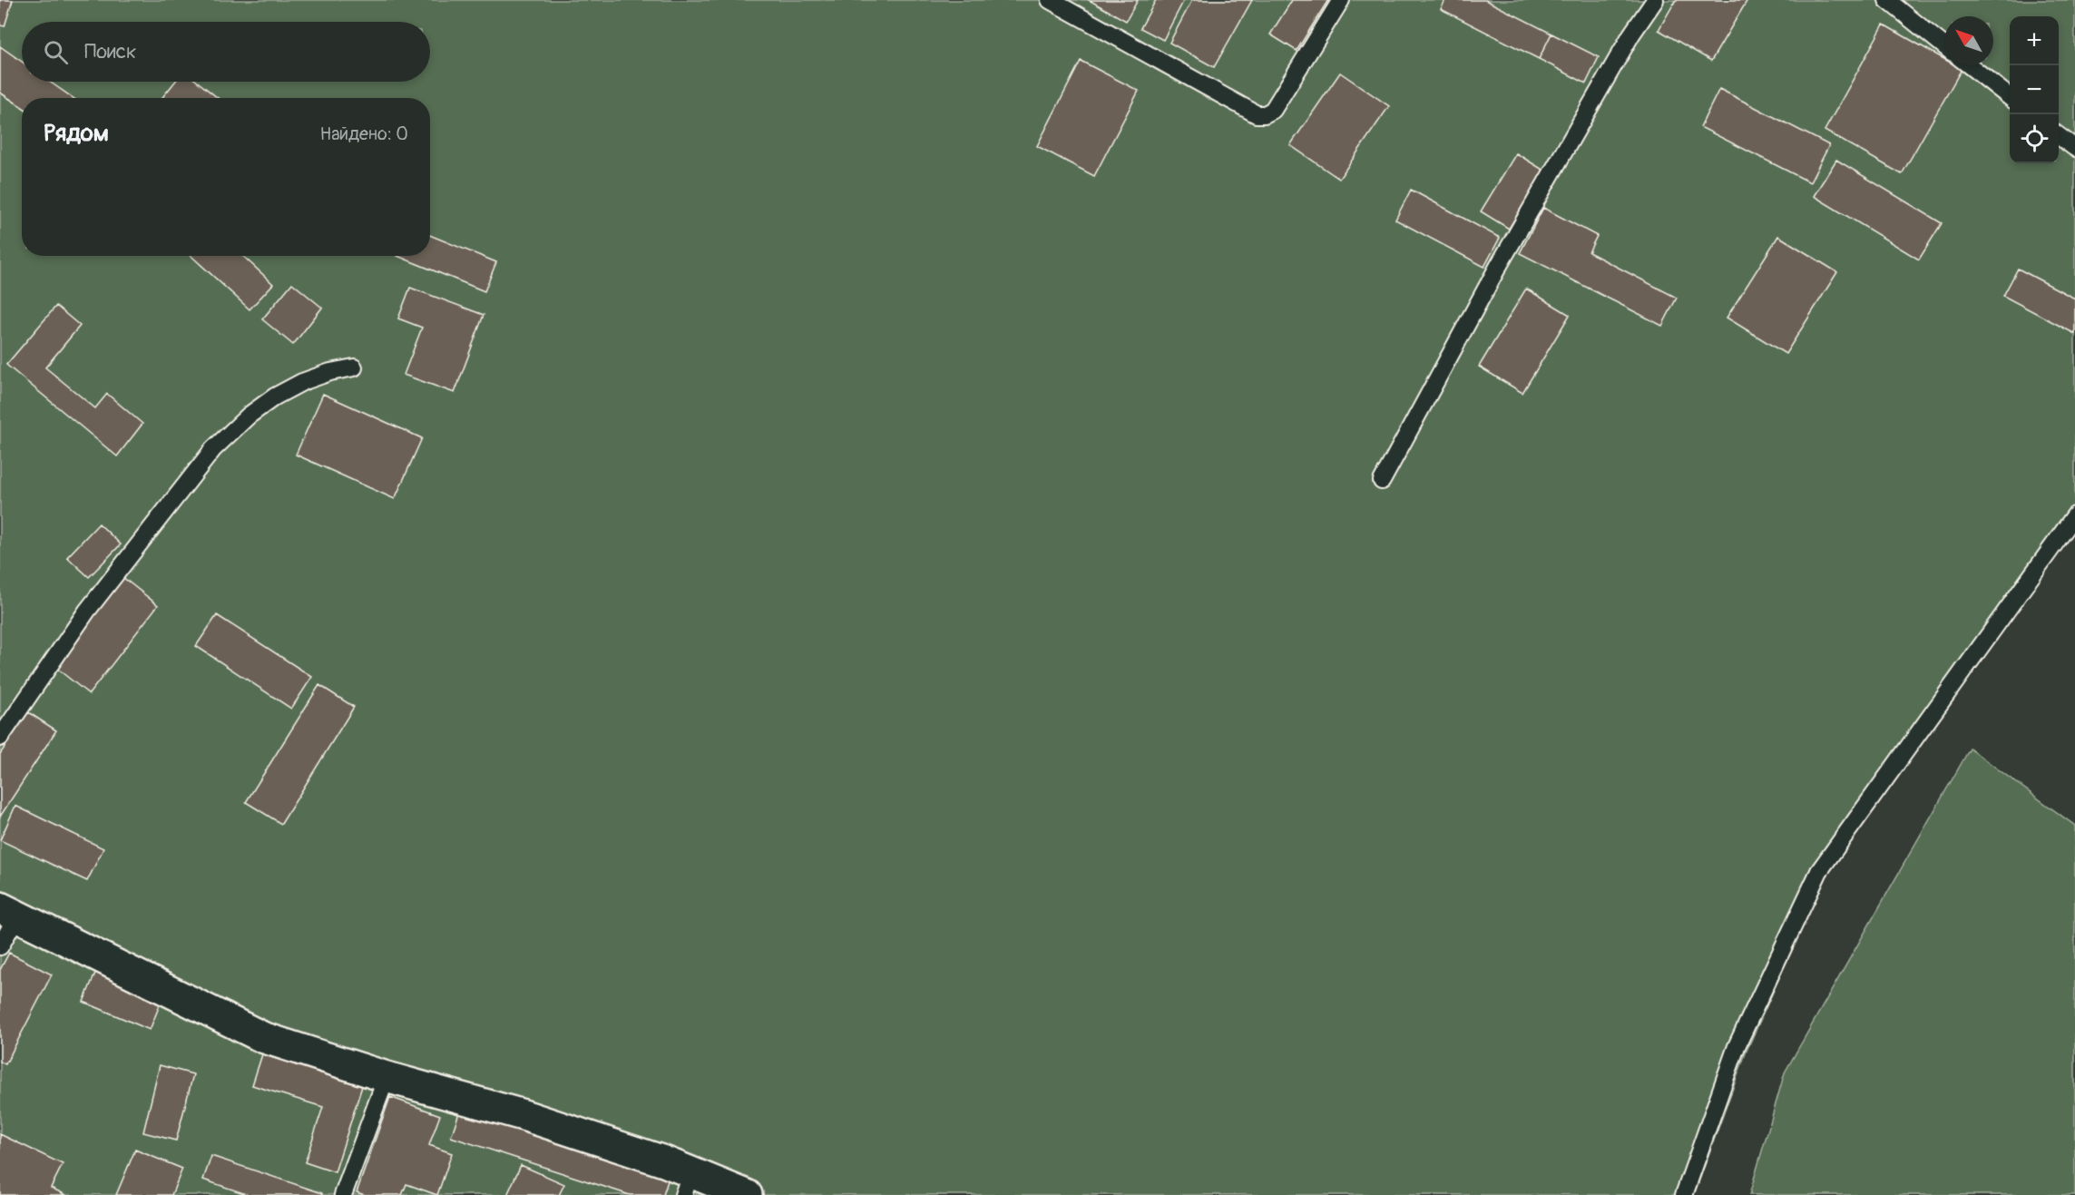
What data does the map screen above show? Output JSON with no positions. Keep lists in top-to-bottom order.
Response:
{
  "north": "top left",
  "page": {
    "map_buttons": ["+", "−"],
    "search": "Поиск",
    "heading": ["Рядом", "Найдено: 0"]
  }
}
